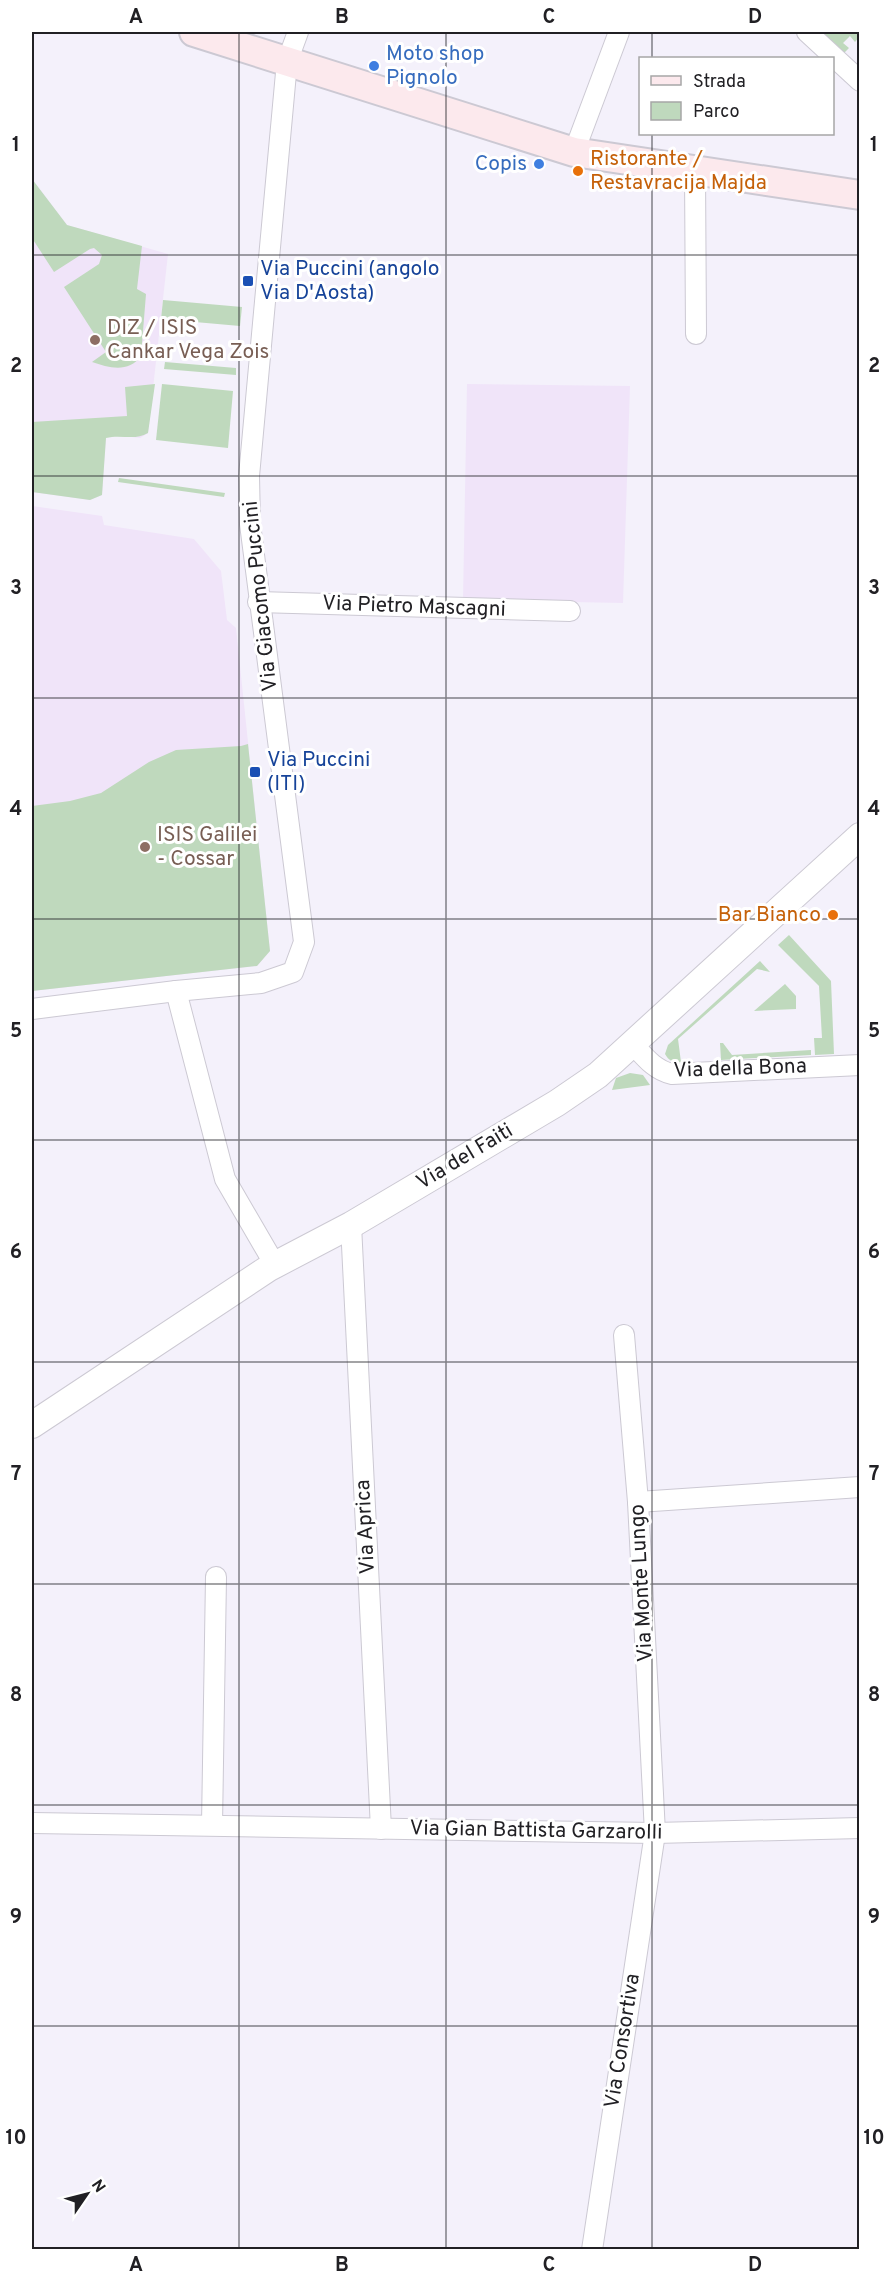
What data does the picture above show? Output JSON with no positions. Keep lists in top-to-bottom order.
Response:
{
  "streets": {
    "street": [
      "Via Giacomo Puccini",
      "Via Pietro Mascagni",
      "Via della Bona",
      "Via del Faiti",
      "Via Aprica",
      "Via Monte Lungo",
      "Via Gian Battista Garzarolli",
      "Via Consortiva"
    ]
  },
  "crossings": [
    ["Via Giacomo Puccini", "Via Pietro Mascagni"],
    ["Via della Bona", "Via del Faiti"],
    ["Via del Faiti", "Via Aprica"],
    ["Via Aprica", "Via Gian Battista Garzarolli"],
    ["Via Monte Lungo", "Via Gian Battista Garzarolli"],
    ["Via Monte Lungo", "Via Consortiva"],
    ["Via Gian Battista Garzarolli", "Via Consortiva"]
  ],
  "places": {
    "other": [
      "Moto shop Pignolo",
      "Copis",
      "Ristorante / Restavracija Majda",
      "DIZ / ISIS Cankar Vega Zois",
      "ISIS Galilei - Cossar",
      "Bar Bianco"
    ],
    "transit": ["Via Puccini (angolo Via D'Aosta)", "Via Puccini (ITI)"]
  },
  "legend": ["Strada", "Parco"],
  "north": "top right",
  "grid": {
    "columns": [
      "A",
      "B",
      "C",
      "D"
    ],
    "rows": [
      "1",
      "2",
      "3",
      "4",
      "5",
      "6",
      "7",
      "8",
      "9",
      "10"
    ]
  }
}
